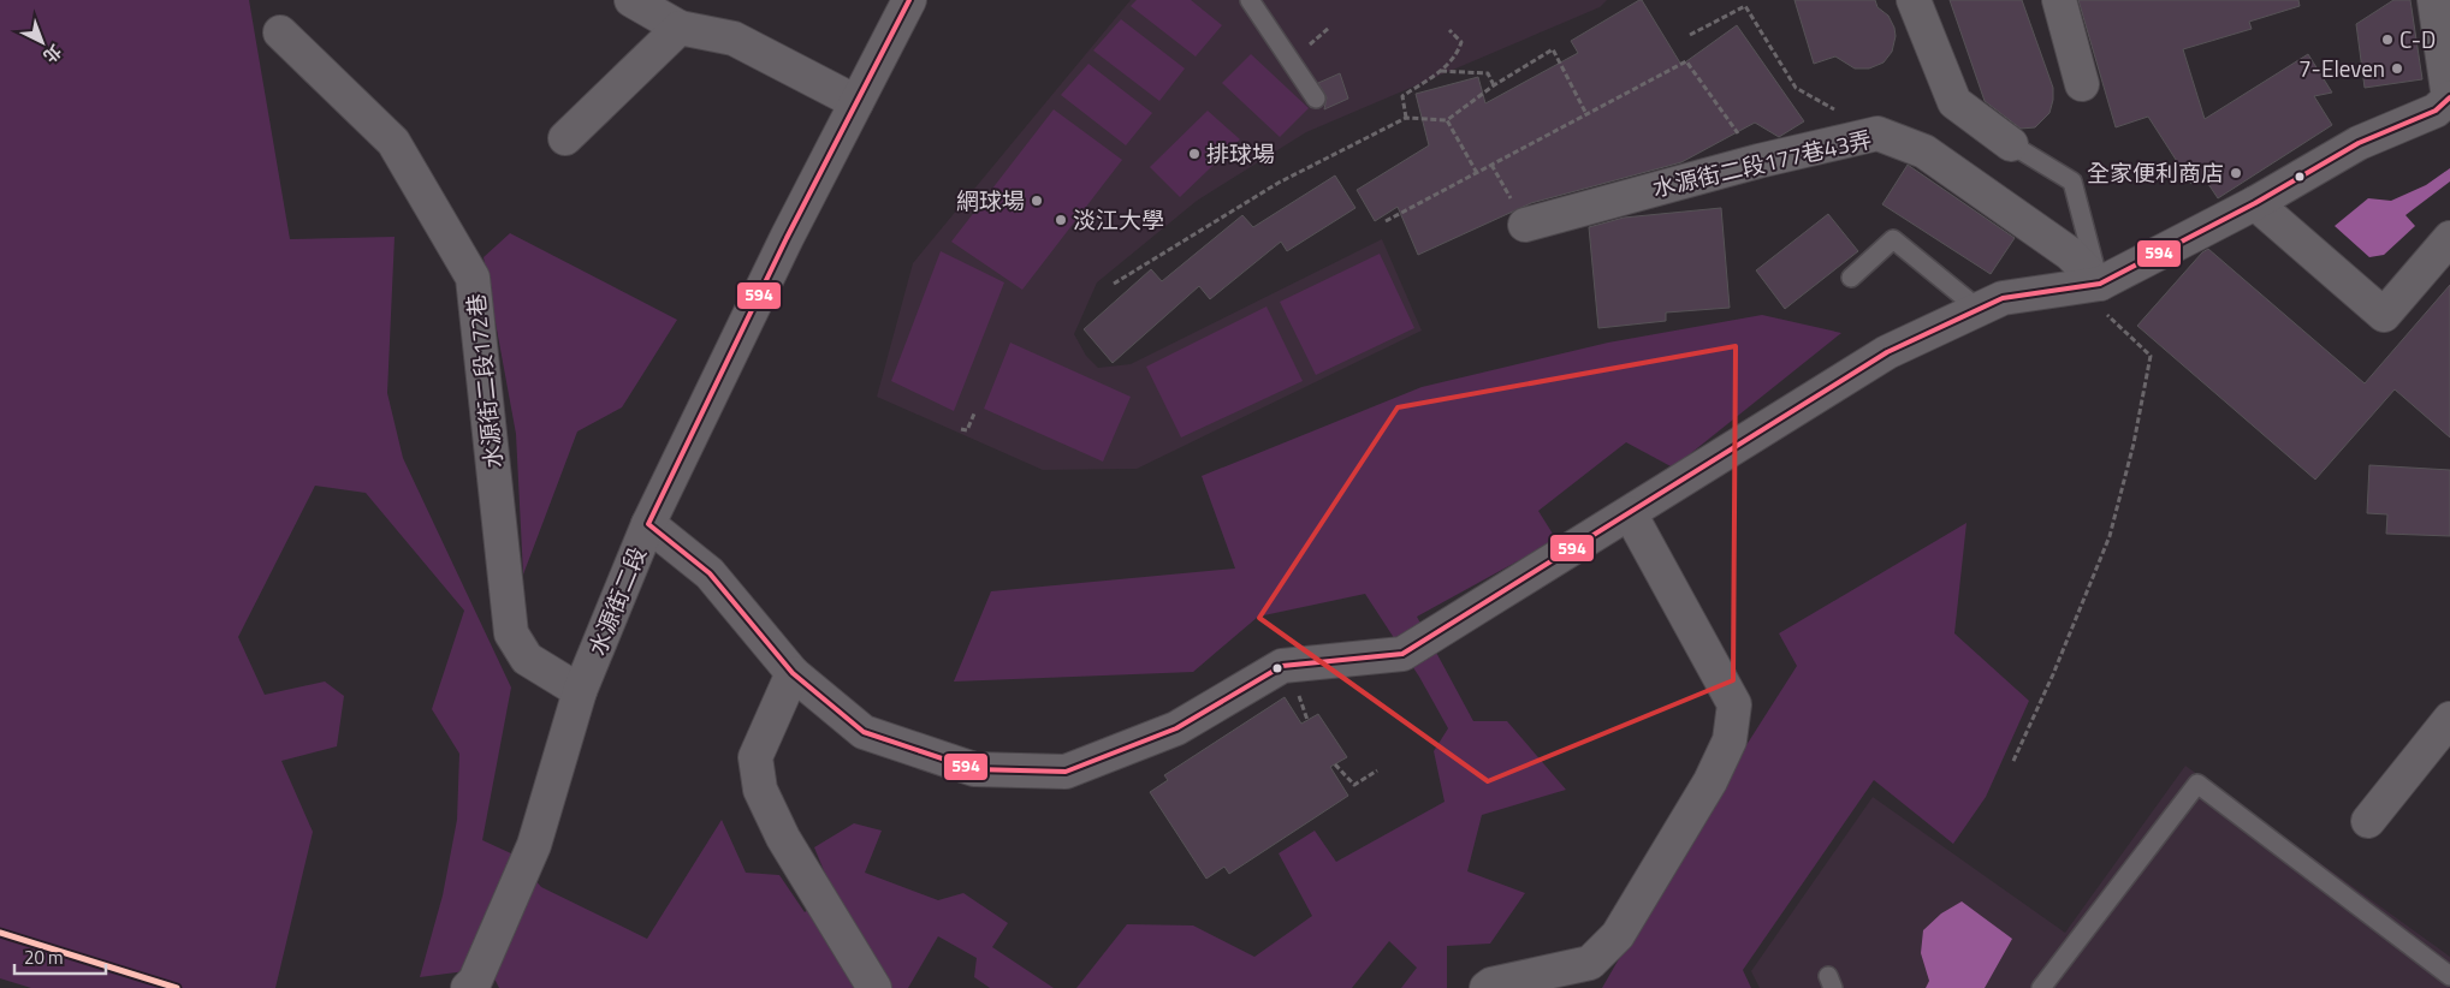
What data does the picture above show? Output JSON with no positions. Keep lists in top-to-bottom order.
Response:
{
  "streets": {
    "street": ["水源街二段177巷43弄", "水源街二段172巷", "水源街二段"]
  },
  "crossings": [
    ["水源街二段172巷", "水源街二段"]
  ],
  "places": [
    "C-D",
    "7-Eleven",
    "排球場",
    "全家便利商店",
    "網球場",
    "淡江大學"
  ],
  "lines": ["transit line 594"],
  "scale_bar": "20 m",
  "north": "bottom right"
}
